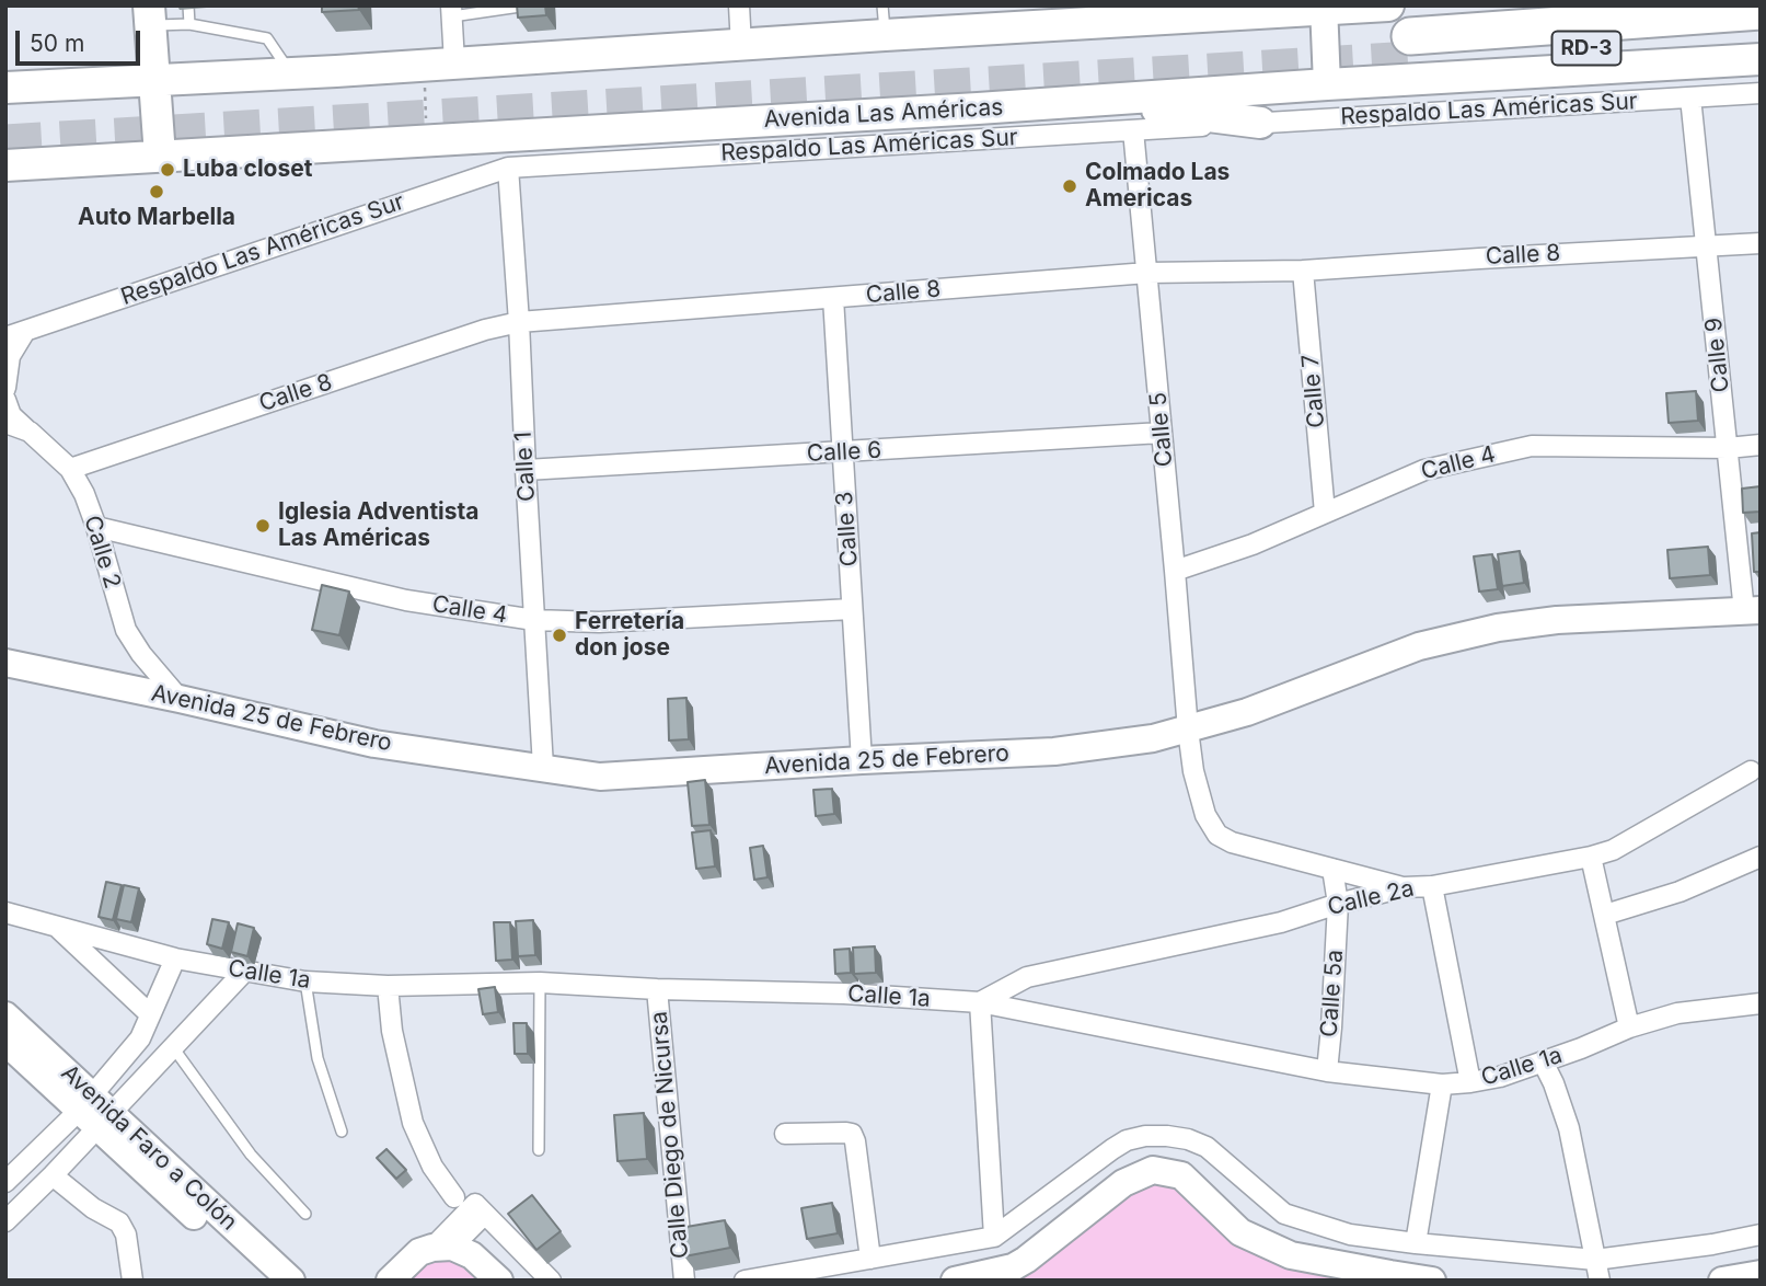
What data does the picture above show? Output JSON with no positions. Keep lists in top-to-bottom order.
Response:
{
  "streets": {
    "highway": ["RD-3"],
    "main road": ["Avenida Las Américas", "Avenida 25 de Febrero", "Avenida Faro a Colón"],
    "street": [
      "Respaldo Las Américas Sur",
      "Calle 8",
      "Calle 9",
      "Calle 7",
      "Calle 5",
      "Calle 6",
      "Calle 4",
      "Calle 1",
      "Calle 3",
      "Calle 2",
      "Calle 2a",
      "Calle 1a",
      "Calle 5a",
      "Calle Diego de Nicursa"
    ]
  },
  "crossings": [
    ["Respaldo Las Américas Sur", "Calle 9"],
    ["Respaldo Las Américas Sur", "Calle 5"],
    ["Respaldo Las Américas Sur", "Calle 1"],
    ["Calle 8", "Calle 9"],
    ["Calle 8", "Calle 7"],
    ["Calle 8", "Calle 5"],
    ["Calle 8", "Calle 1"],
    ["Calle 8", "Calle 3"],
    ["Calle 8", "Calle 2"],
    ["Calle 9", "Calle 4"],
    ["Calle 9", "Avenida 25 de Febrero"],
    ["Calle 7", "Calle 4"],
    ["Calle 5", "Calle 6"],
    ["Calle 5", "Calle 4"],
    ["Calle 5", "Avenida 25 de Febrero"],
    ["Calle 6", "Calle 1"],
    ["Calle 6", "Calle 3"],
    ["Calle 4", "Calle 1"],
    ["Calle 4", "Calle 3"],
    ["Calle 4", "Calle 2"],
    ["Calle 1", "Avenida 25 de Febrero"],
    ["Calle 3", "Avenida 25 de Febrero"],
    ["Calle 2", "Avenida 25 de Febrero"],
    ["Calle 2a", "Calle 1a"],
    ["Calle 2a", "Calle 5a"],
    ["Calle 1a", "Calle 5a"],
    ["Calle 1a", "Calle Diego de Nicursa"]
  ],
  "places": [
    "Luba closet",
    "Colmado Las Americas",
    "Auto Marbella",
    "Iglesia Adventista Las Américas",
    "Ferretería don jose"
  ],
  "scale_bar": "50 m"
}
